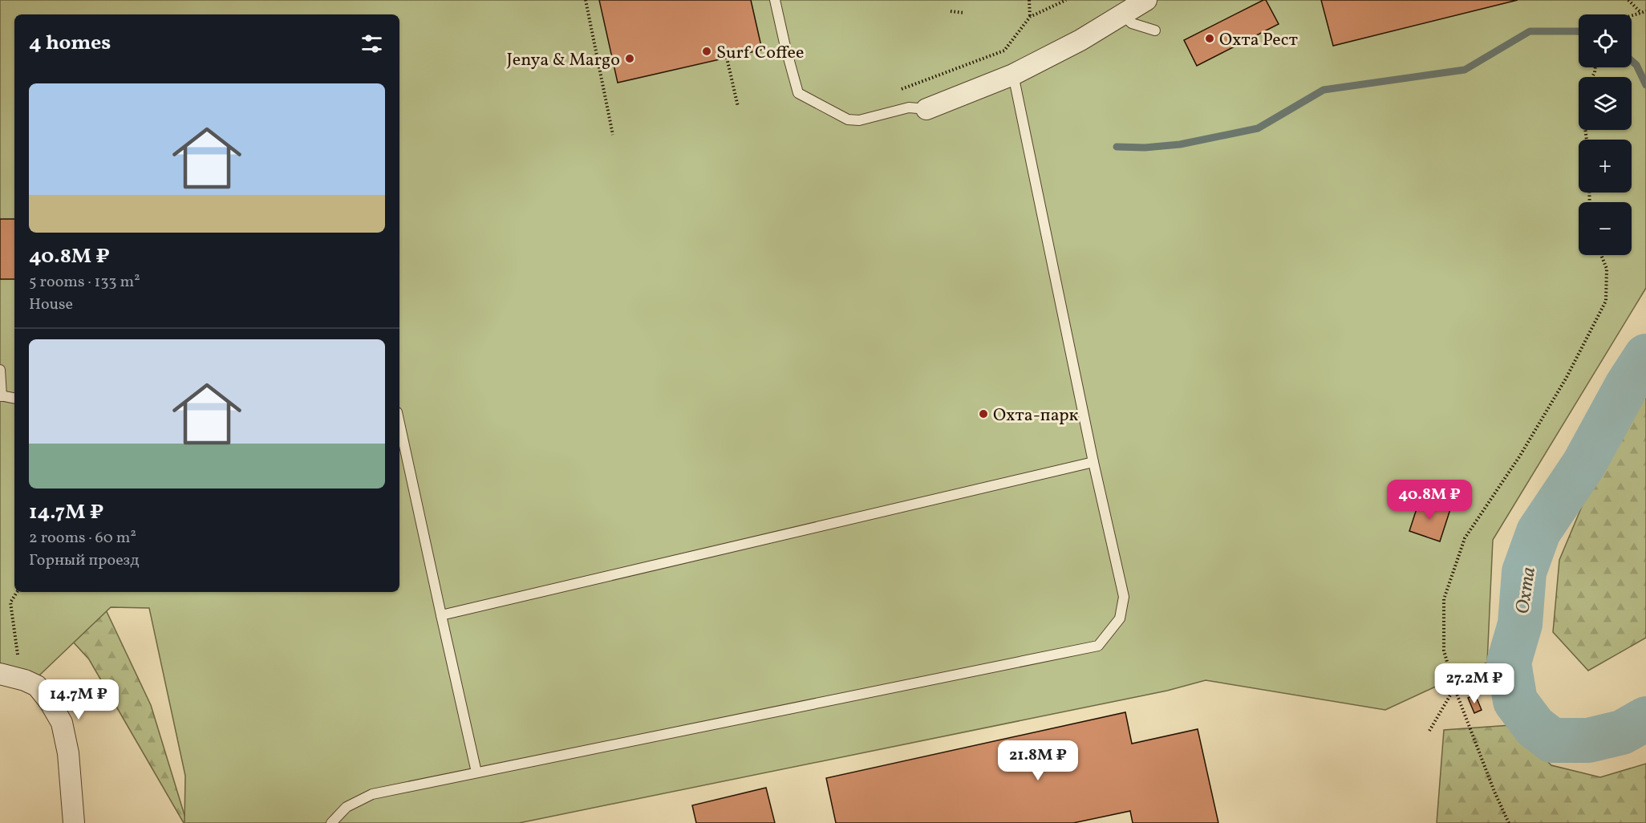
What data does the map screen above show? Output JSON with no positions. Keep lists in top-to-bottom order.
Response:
{
  "water": ["Охта"],
  "places": [
    "Охта Рест",
    "Surf Coffee",
    "Jenya & Margo",
    "Охта-парк"
  ],
  "page": {
    "map_buttons": ["+", "−"],
    "heading": "4 homes",
    "list": [
      {
        "name": "40.8M ₽",
        "note": "5 rooms · 133 m² · House"
      },
      {
        "name": "14.7M ₽",
        "note": "2 rooms · 60 m² · Горный проезд"
      }
    ],
    "price": [
      "40.8M ₽",
      "27.2M ₽",
      "14.7M ₽",
      "21.8M ₽"
    ]
  }
}
